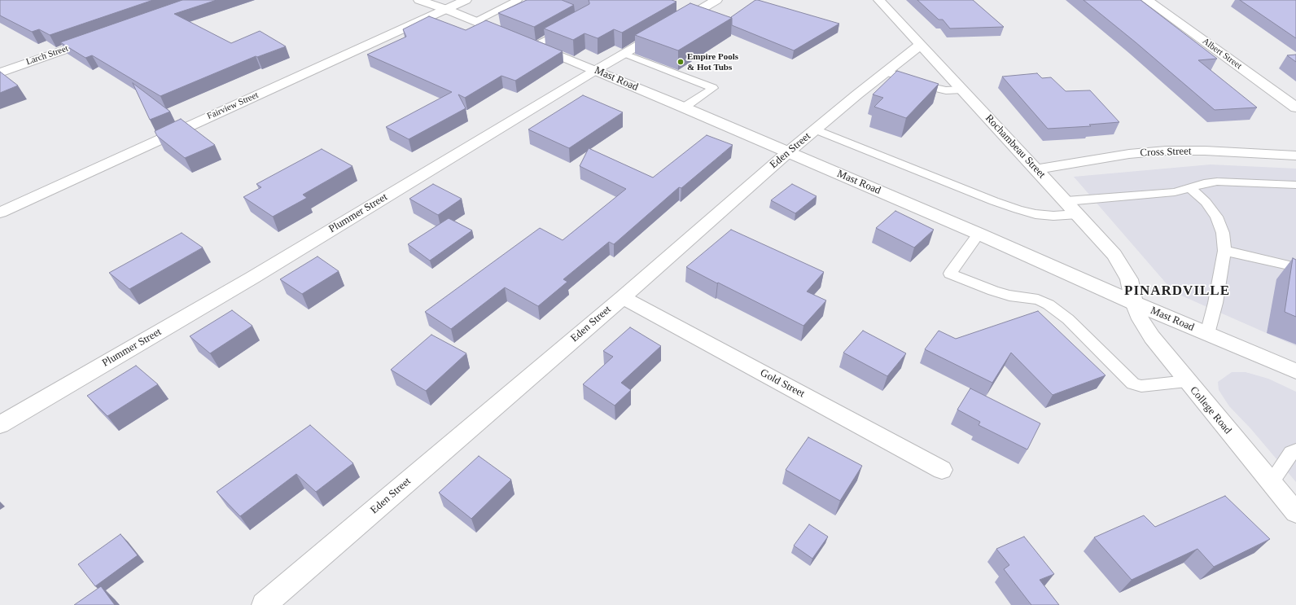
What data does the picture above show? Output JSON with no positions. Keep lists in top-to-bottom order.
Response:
{
  "streets": {
    "street": [
      "Albert Street",
      "Larch Street",
      "Mast Road",
      "Fairview Street",
      "Rochambeau Street",
      "Eden Street",
      "Cross Street",
      "Plummer Street",
      "Gold Street",
      "College Road"
    ]
  },
  "crossings": [
    ["Mast Road", "Rochambeau Street"],
    ["Mast Road", "Eden Street"],
    ["Mast Road", "Plummer Street"],
    ["Mast Road", "College Road"],
    ["Rochambeau Street", "Eden Street"],
    ["Rochambeau Street", "Cross Street"],
    ["Rochambeau Street", "College Road"],
    ["Eden Street", "Gold Street"]
  ],
  "districts": ["PINARDVILLE"],
  "places": ["Empire Pools & Hot Tubs"]
}
